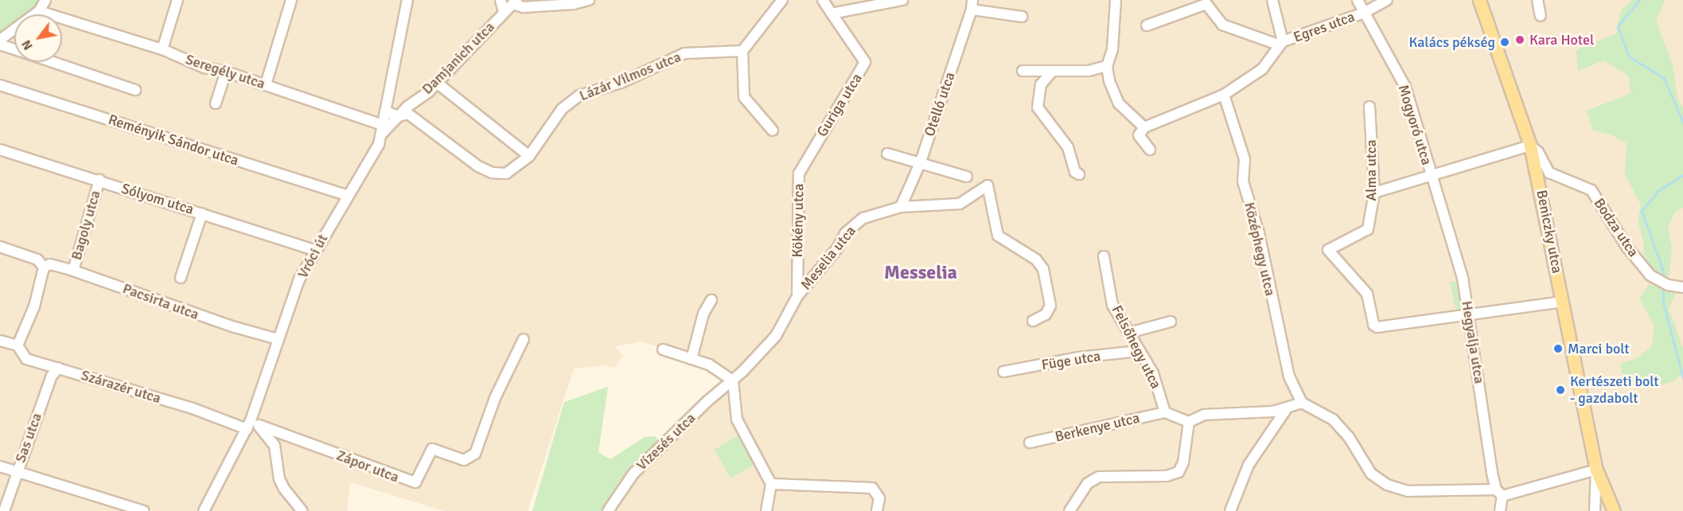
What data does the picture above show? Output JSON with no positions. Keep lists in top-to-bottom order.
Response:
{
  "streets": {
    "main road": ["Beniczky utca"],
    "street": [
      "Egres utca",
      "Damjanich utca",
      "Seregély utca",
      "Lázár Vilmos utca",
      "Otelló utca",
      "Guriga utca",
      "Mogyoró utca",
      "Reményik Sándor utca",
      "Alma utca",
      "Sólyom utca",
      "Kökény utca",
      "Bagoly utca",
      "Bodza utca",
      "Középhegy utca",
      "Vróci út",
      "Meselia utca",
      "Pacsirta utca",
      "Hegyalja utca",
      "Felsőhegy utca",
      "Füge utca",
      "Szárazér utca",
      "Berkenye utca",
      "Sas utca",
      "Vízesés utca",
      "Zápor utca"
    ]
  },
  "crossings": [
    ["Egres utca", "Mogyoró utca"],
    ["Egres utca", "Középhegy utca"],
    ["Damjanich utca", "Seregély utca"],
    ["Damjanich utca", "Lázár Vilmos utca"],
    ["Damjanich utca", "Vróci út"],
    ["Seregély utca", "Vróci út"],
    ["Otelló utca", "Meselia utca"],
    ["Guriga utca", "Kökény utca"],
    ["Mogyoró utca", "Hegyalja utca"],
    ["Reményik Sándor utca", "Vróci út"],
    ["Alma utca", "Hegyalja utca"],
    ["Sólyom utca", "Bagoly utca"],
    ["Sólyom utca", "Vróci út"],
    ["Kökény utca", "Meselia utca"],
    ["Bagoly utca", "Pacsirta utca"],
    ["Bodza utca", "Beniczky utca"],
    ["Vróci út", "Pacsirta utca"],
    ["Vróci út", "Szárazér utca"],
    ["Vróci út", "Zápor utca"],
    ["Meselia utca", "Vízesés utca"],
    ["Felsőhegy utca", "Füge utca"],
    ["Felsőhegy utca", "Berkenye utca"],
    ["Szárazér utca", "Sas utca"],
    ["Szárazér utca", "Zápor utca"]
  ],
  "districts": ["Messelia"],
  "places": [
    "Kara Hotel",
    "Kalács pékség",
    "Marci bolt",
    "Kertészeti bolt - gazdabolt"
  ],
  "north": "bottom left"
}
